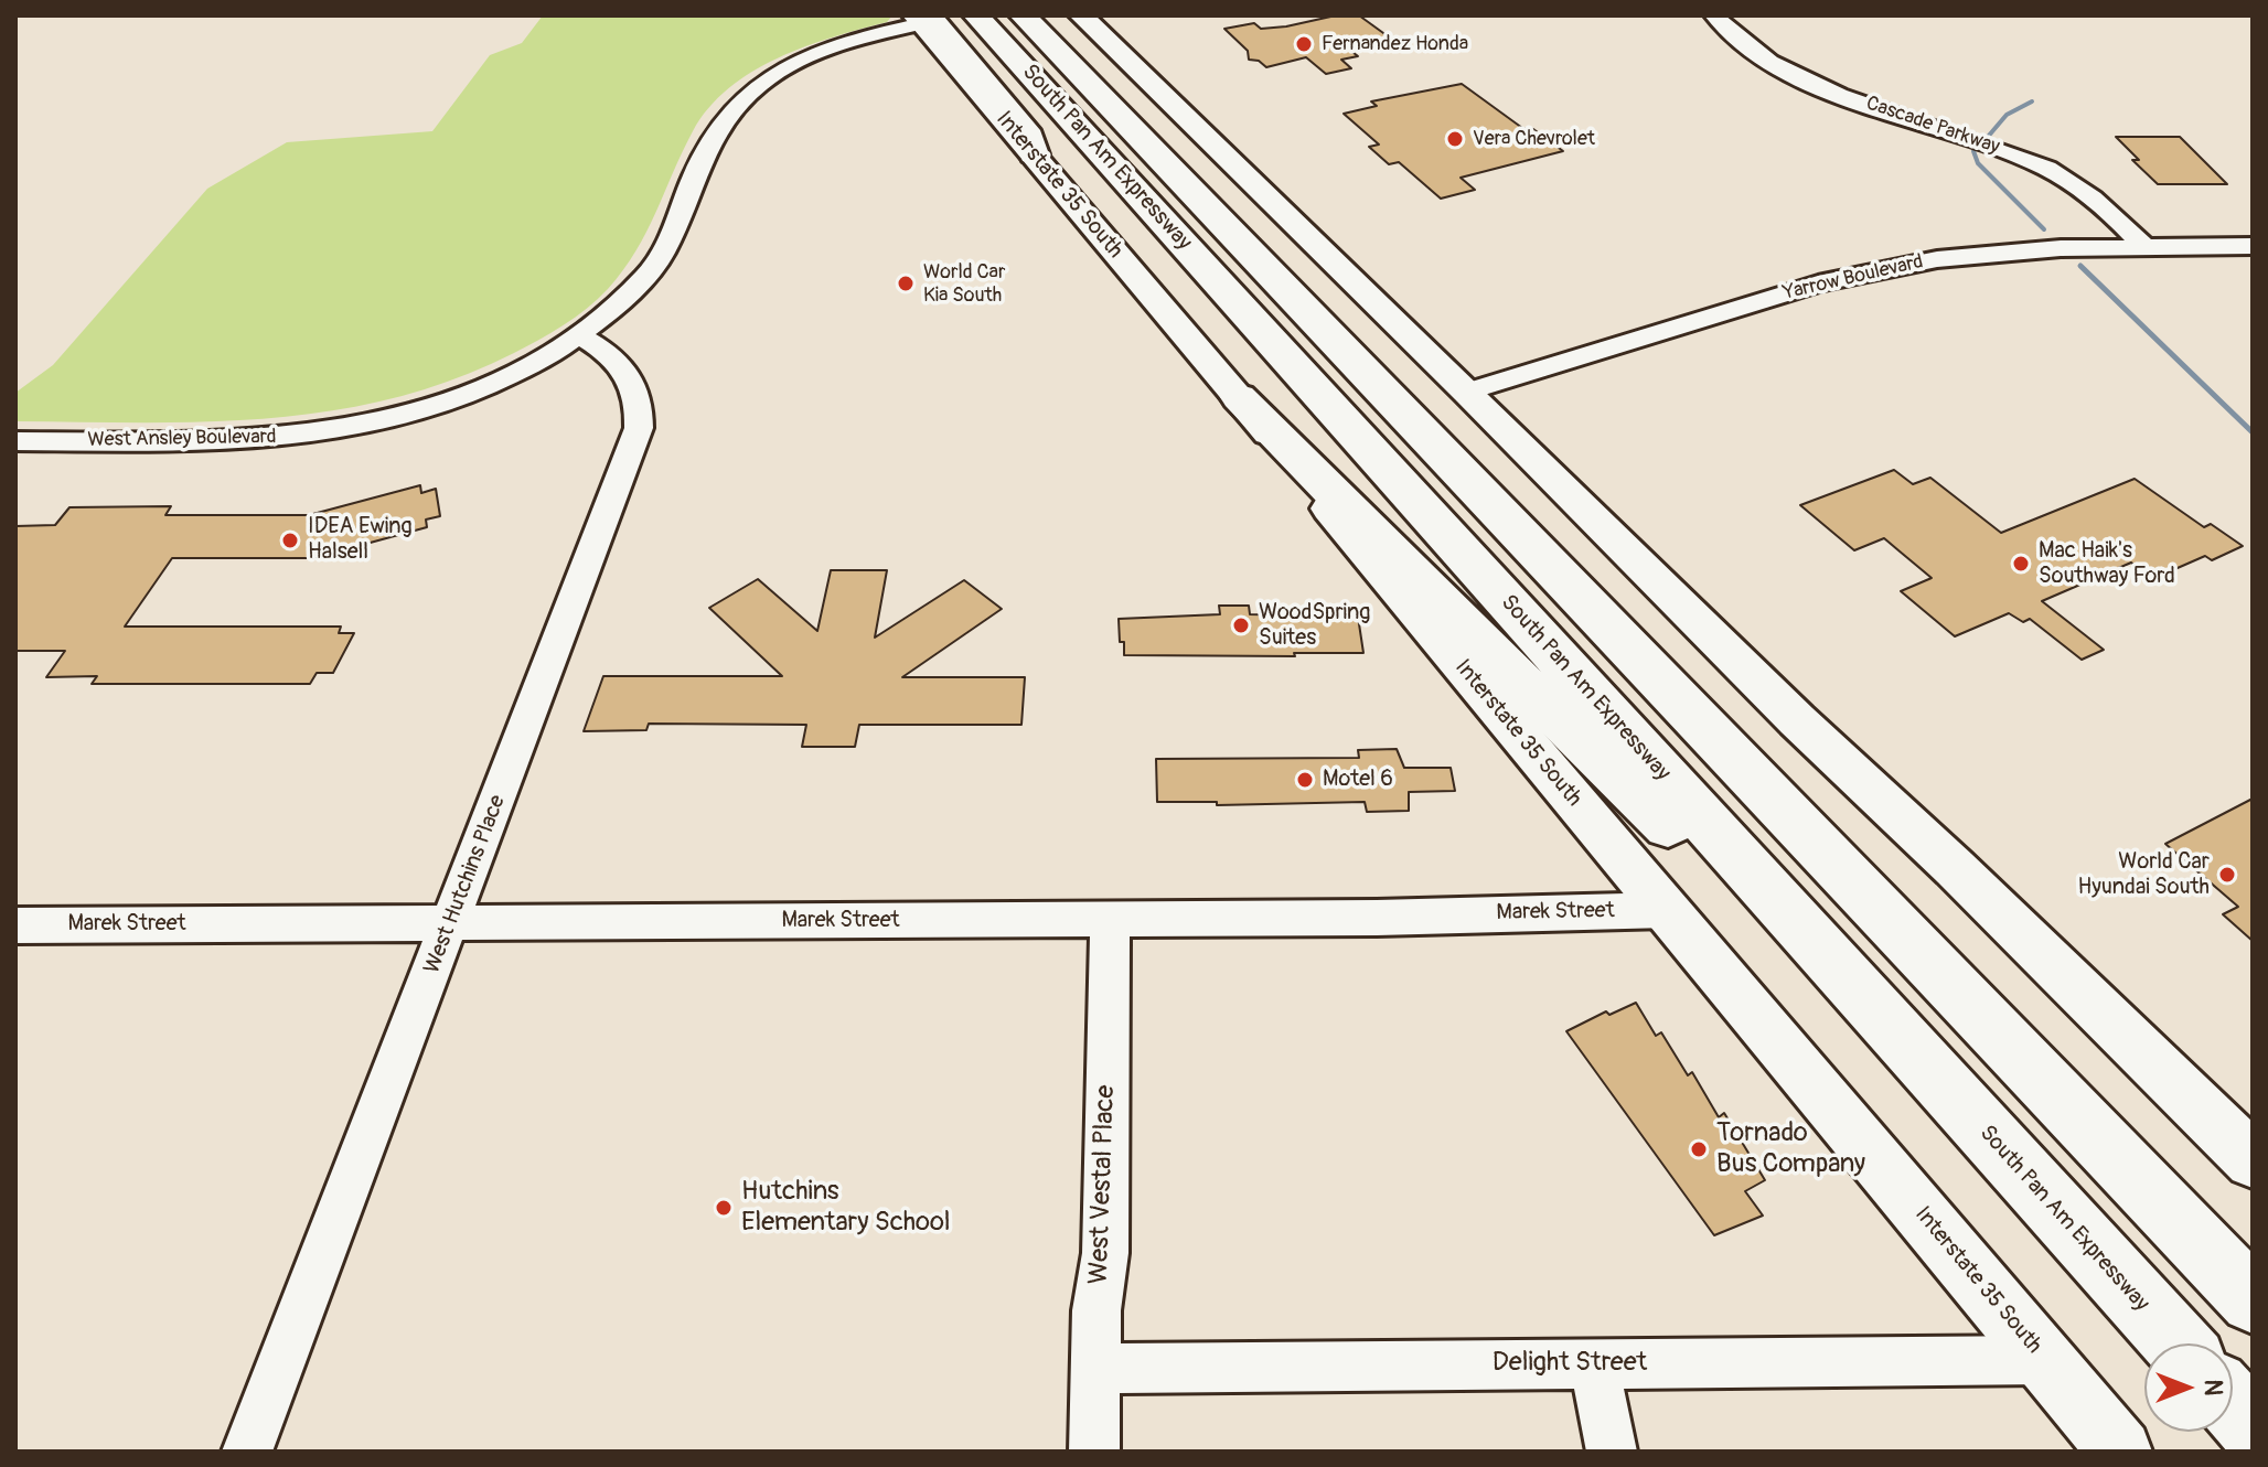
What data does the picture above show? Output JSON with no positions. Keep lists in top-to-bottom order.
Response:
{
  "streets": {
    "highway": ["South Pan Am Expressway"],
    "main road": ["Interstate 35 South"],
    "street": [
      "Cascade Parkway",
      "Yarrow Boulevard",
      "West Ansley Boulevard",
      "West Hutchins Place",
      "Marek Street",
      "West Vestal Place",
      "Delight Street"
    ]
  },
  "crossings": [
    ["Cascade Parkway", "Yarrow Boulevard"],
    ["Interstate 35 South", "Marek Street"],
    ["Interstate 35 South", "Delight Street"],
    ["West Ansley Boulevard", "West Hutchins Place"],
    ["West Hutchins Place", "Marek Street"],
    ["Marek Street", "West Vestal Place"],
    ["West Vestal Place", "Delight Street"]
  ],
  "places": [
    "Fernandez Honda",
    "Vera Chevrolet",
    "World Car Kia South",
    "IDEA Ewing Halsell",
    "Mac Haik's Southway Ford",
    "WoodSpring Suites",
    "Motel 6",
    "World Car Hyundai South",
    "Tornado Bus Company",
    "Hutchins Elementary School"
  ],
  "north": "right"
}
